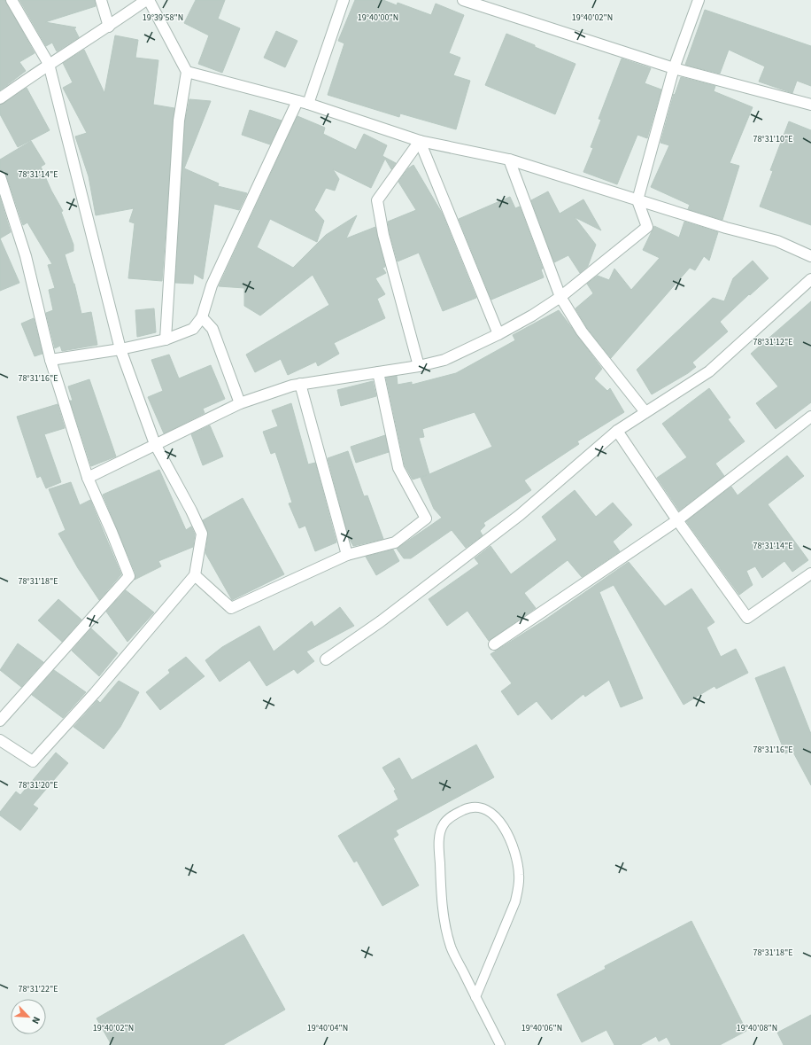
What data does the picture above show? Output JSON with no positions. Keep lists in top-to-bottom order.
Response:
{
  "north": "bottom right",
  "coordinates": [
    "19°39'58\"N",
    "19°40'00\"N",
    "19°40'02\"N",
    "78°31'10\"E",
    "78°31'14\"E",
    "78°31'12\"E",
    "78°31'16\"E",
    "78°31'18\"E",
    "78°31'20\"E",
    "78°31'22\"E",
    "19°40'04\"N",
    "19°40'06\"N",
    "19°40'08\"N"
  ]
}
